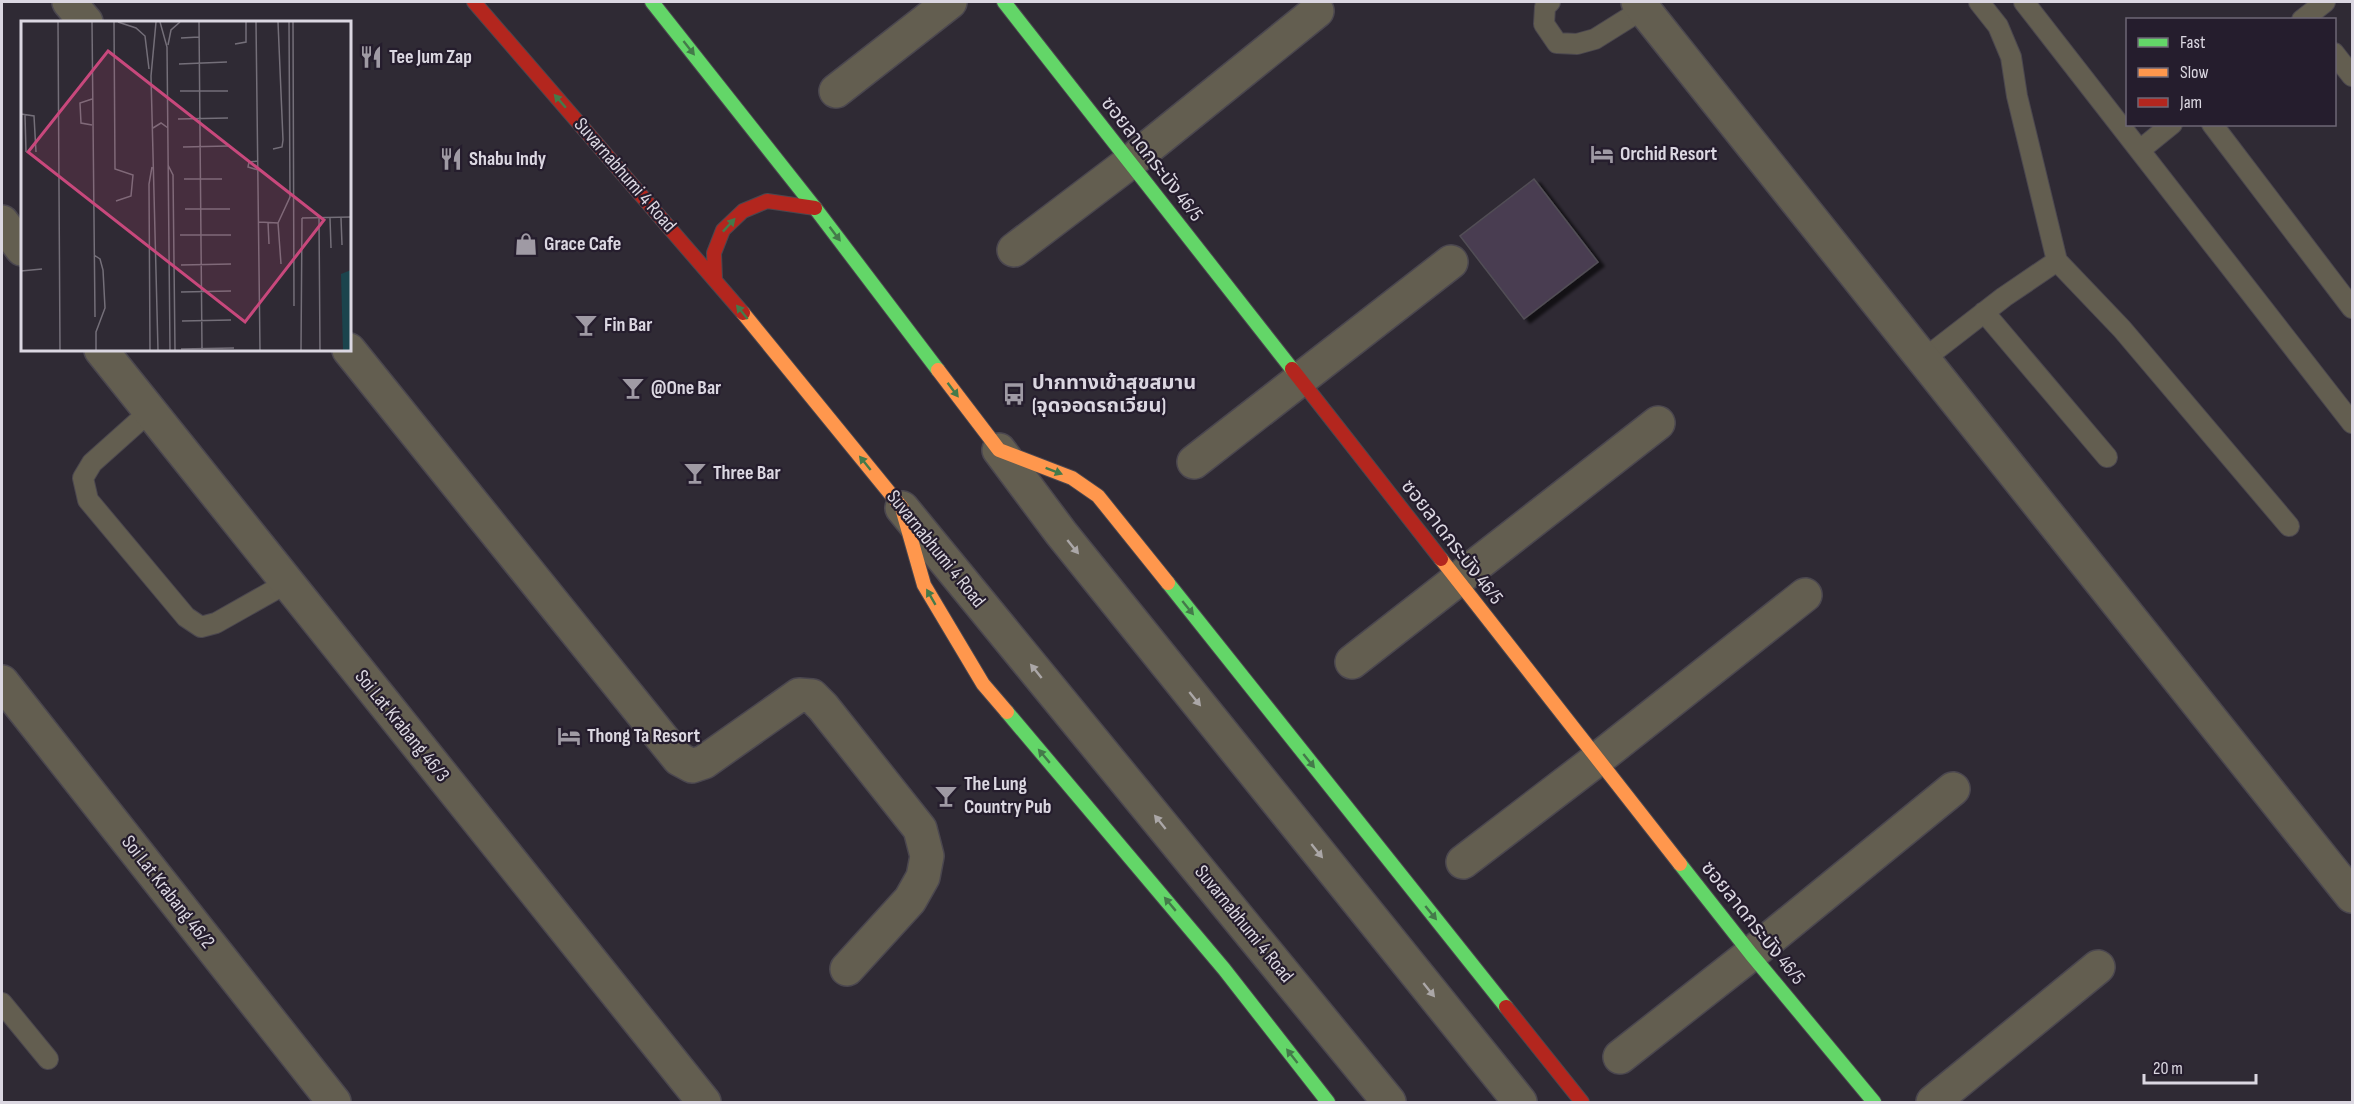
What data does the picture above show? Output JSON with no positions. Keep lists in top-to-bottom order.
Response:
{
  "streets": {
    "street": [
      "ซอยลาดกระบัง 46/5",
      "Suvarnabhumi 4 Road",
      "Soi Lat Krabang 46/3",
      "Soi Lat Krabang 46/2"
    ]
  },
  "places": {
    "restaurant": ["Tee Jum Zap", "Shabu Indy"],
    "hotel": ["Orchid Resort", "Thong Ta Resort"],
    "shop": ["Grace Cafe"],
    "bar": [
      "Fin Bar",
      "@One Bar",
      "Three Bar",
      "The Lung Country Pub"
    ],
    "bus stop": ["ปากทางเข้าสุขสมาน (จุดจอดรถเวียน)"]
  },
  "legend": ["Fast", "Slow", "Jam"],
  "scale_bar": "20 m"
}
